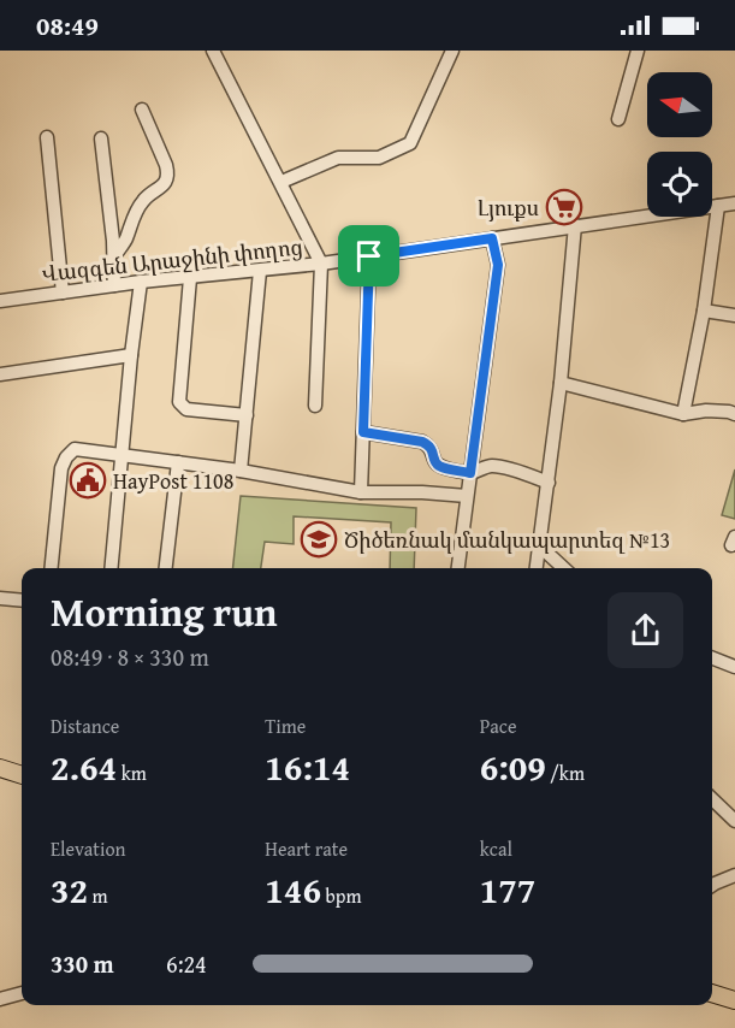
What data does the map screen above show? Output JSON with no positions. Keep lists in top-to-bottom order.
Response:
{
  "streets": {
    "street": ["Վազգեն Արաջինի փողոց"]
  },
  "places": {
    "supermarket": ["Լյուքս"],
    "public building": ["HayPost 1108"],
    "school or university": ["Ծիծեռնակ մանկապարտեզ №13"]
  },
  "north": "left",
  "page": {
    "status": "08:49",
    "heading": ["Morning run", "08:49 · 8 × 330 m"],
    "stats": [
      ["Distance", "2.64 km"],
      ["Time", "16:14"],
      ["Pace", "6:09 /km"],
      ["Elevation", "32 m"],
      ["Heart rate", "146 bpm"],
      ["kcal", "177"]
    ],
    "list": [
      {
        "name": "330 m",
        "note": "6:24"
      }
    ]
  }
}
